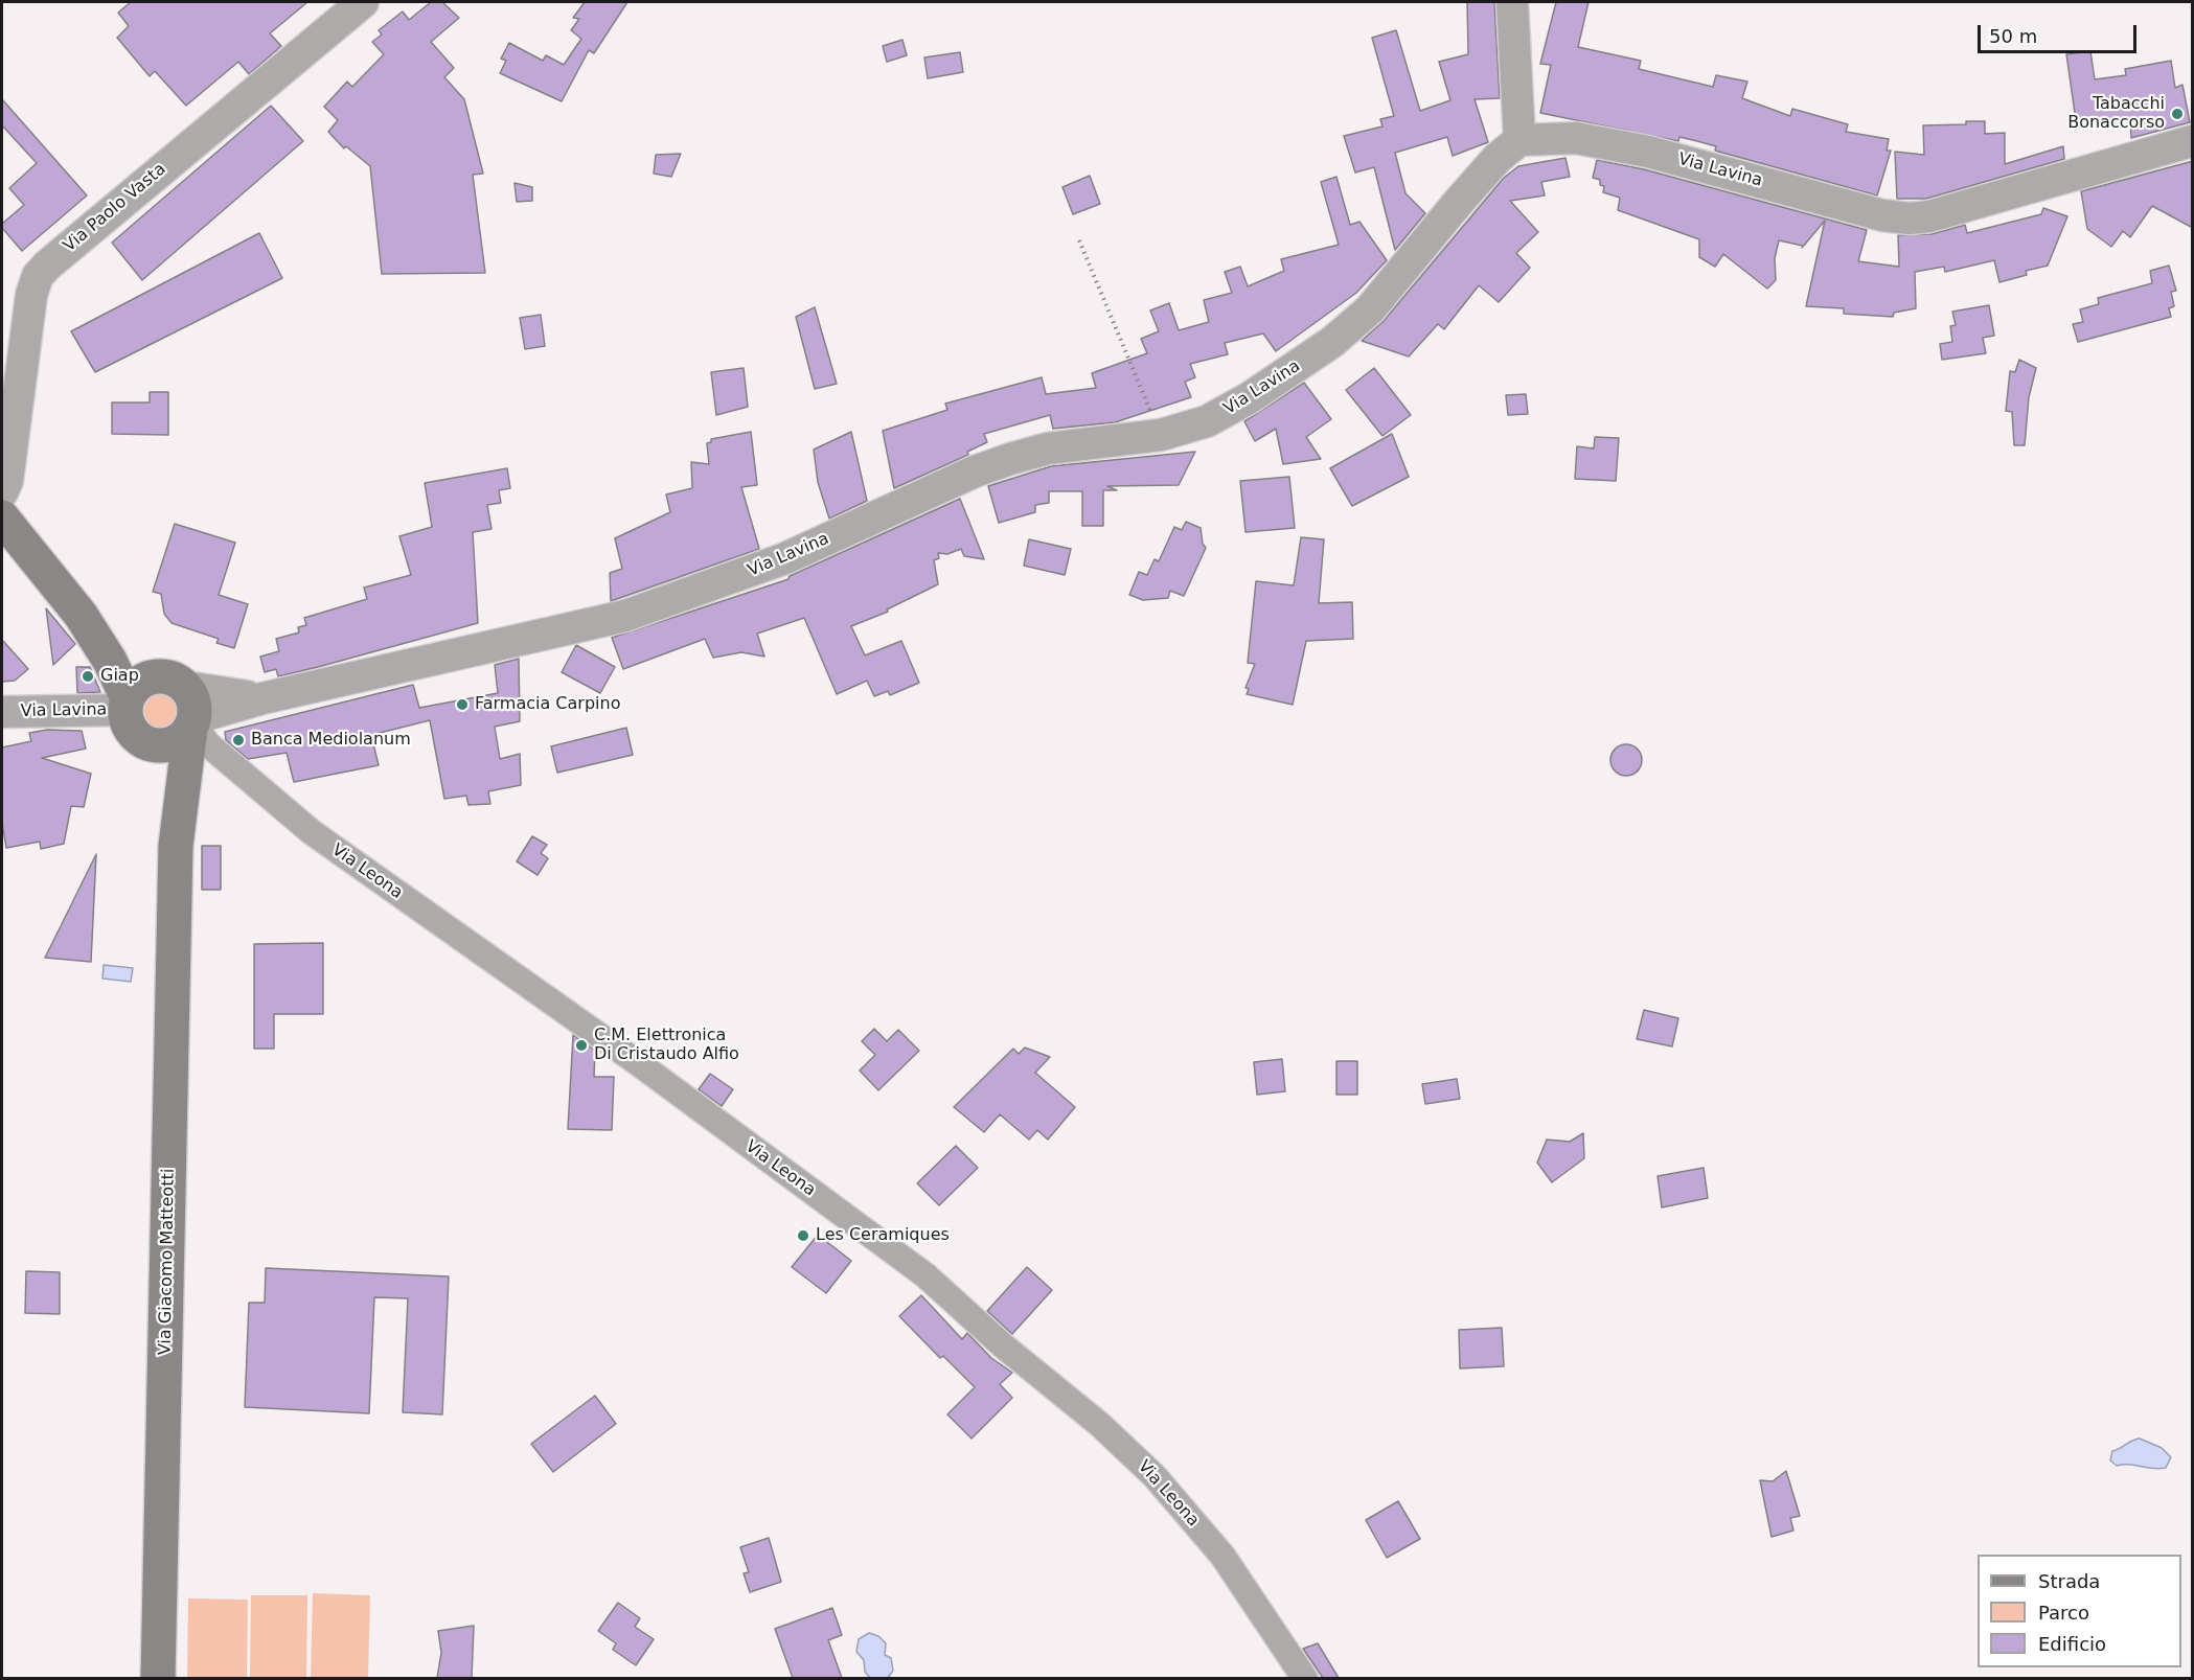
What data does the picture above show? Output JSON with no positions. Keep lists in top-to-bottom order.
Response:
{
  "streets": {
    "main road": ["Via Giacomo Matteotti"],
    "street": ["Via Lavina", "Via Paolo Vasta", "Via Leona"]
  },
  "crossings": [
    ["Via Lavina", "Via Leona"]
  ],
  "places": [
    "Tabacchi Bonaccorso",
    "Giap",
    "Farmacia Carpino",
    "Banca Mediolanum",
    "C.M. Elettronica Di Cristaudo Alfio",
    "Les Ceramiques"
  ],
  "legend": ["Strada", "Parco", "Edificio"],
  "scale_bar": "50 m"
}
